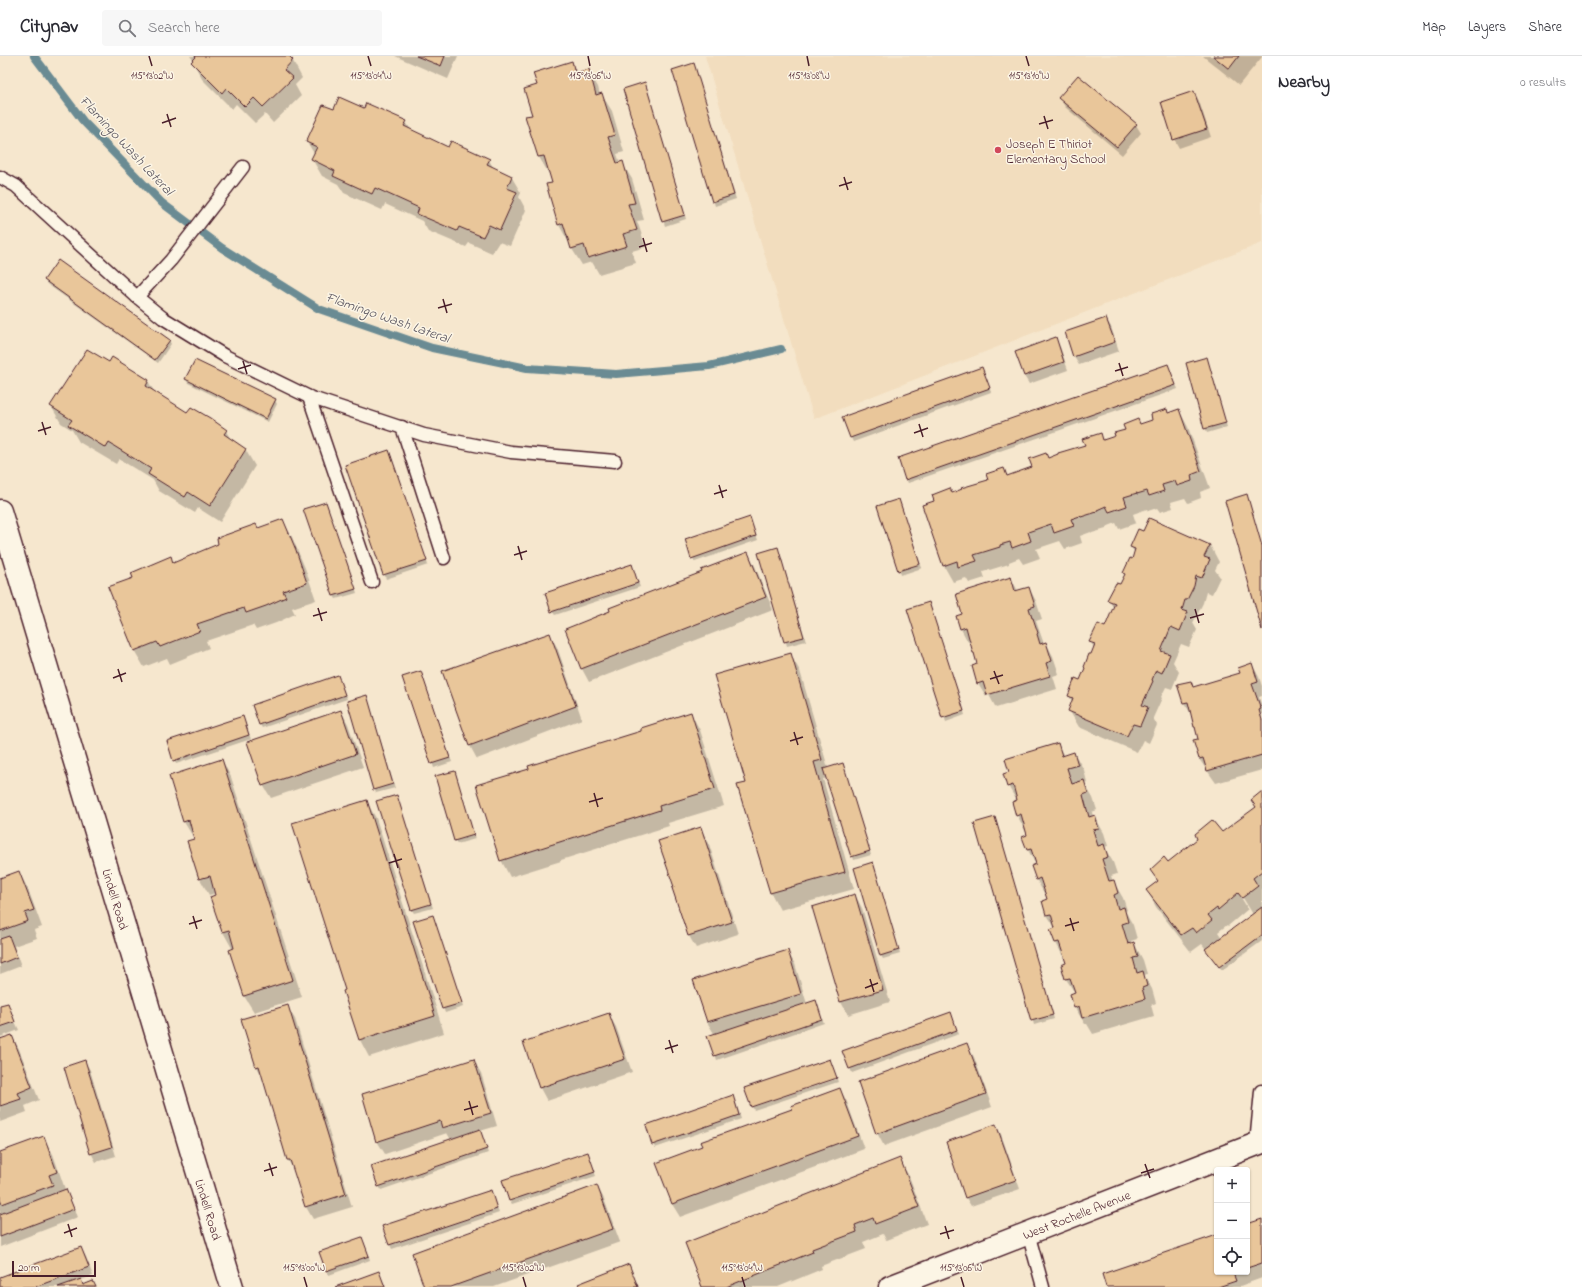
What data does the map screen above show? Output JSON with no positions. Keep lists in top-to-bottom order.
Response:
{
  "streets": {
    "street": ["Lindell Road", "West Rochelle Avenue"]
  },
  "water": ["Flamingo Wash Lateral"],
  "places": ["Joseph E Thiriot Elementary School"],
  "scale_bar": "20 m",
  "page": {
    "header": "Citynav",
    "search": "Search here",
    "nav": ["Map", "Layers", "Share"],
    "heading": ["Nearby", "0 results"],
    "map_buttons": ["+", "−"],
    "scale": "20 m"
  },
  "coordinates": [
    "115°13'02\"W",
    "115°13'04\"W",
    "115°13'06\"W",
    "115°13'08\"W",
    "115°13'10\"W",
    "115°13'00\"W"
  ]
}
